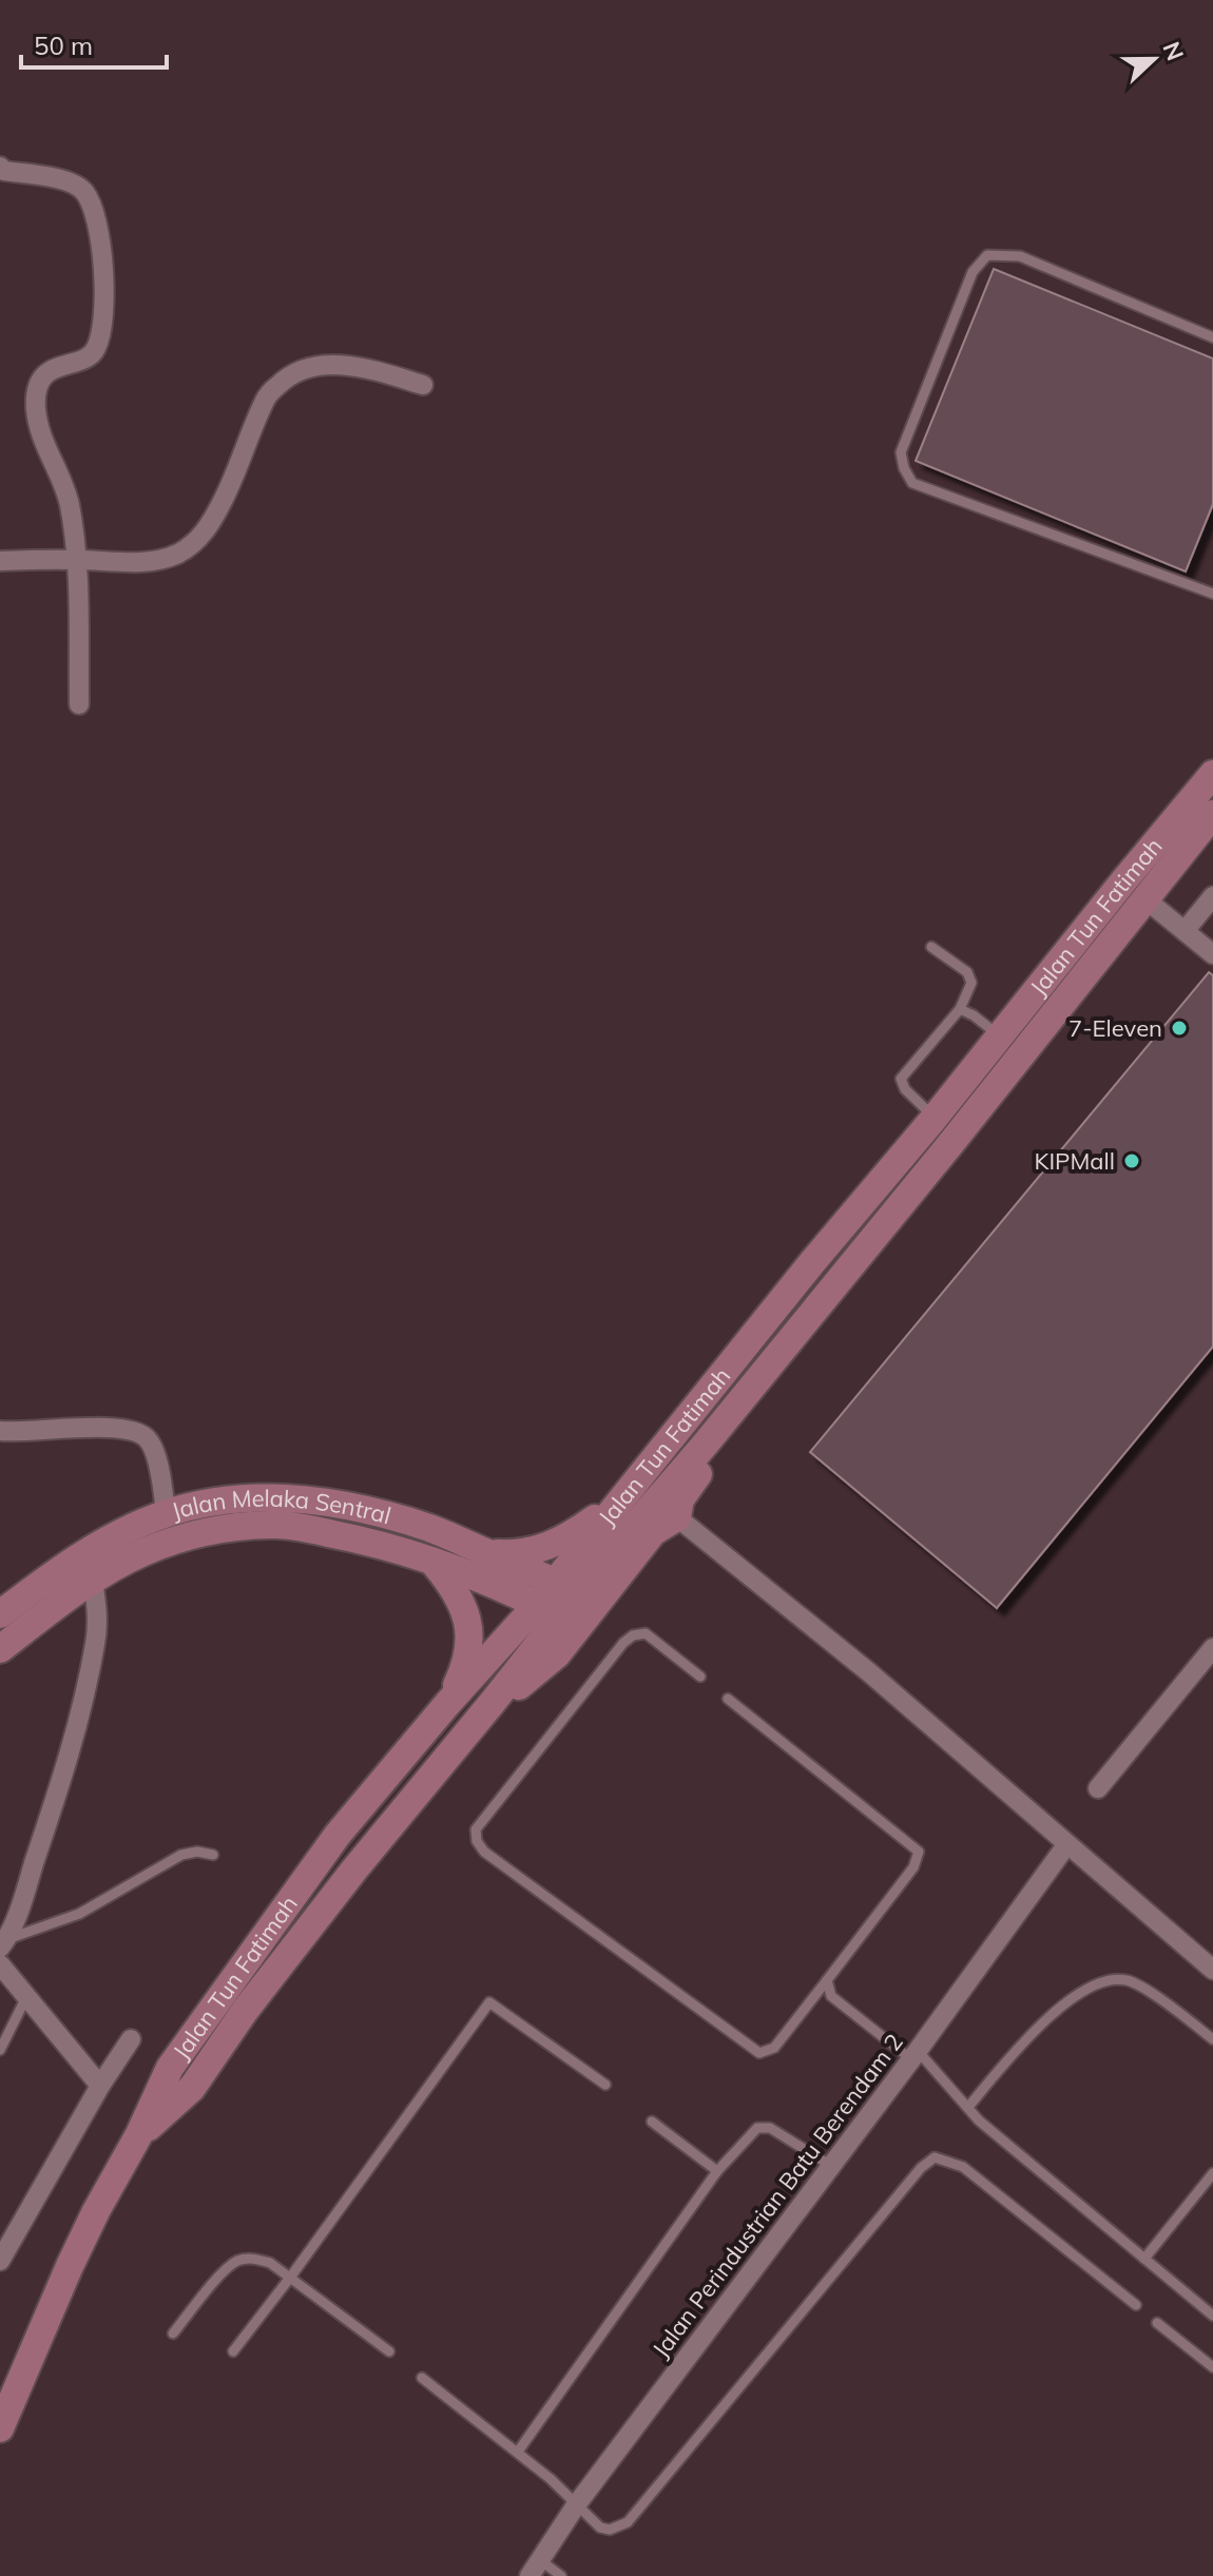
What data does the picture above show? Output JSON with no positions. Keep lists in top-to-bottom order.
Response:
{
  "streets": {
    "main road": ["Jalan Tun Fatimah", "Jalan Melaka Sentral"],
    "street": ["Jalan Perindustrian Batu Berendam 2"]
  },
  "crossings": [
    ["Jalan Tun Fatimah", "Jalan Melaka Sentral"]
  ],
  "places": ["7-Eleven", "KIPMall"],
  "scale_bar": "50 m",
  "north": "right"
}
